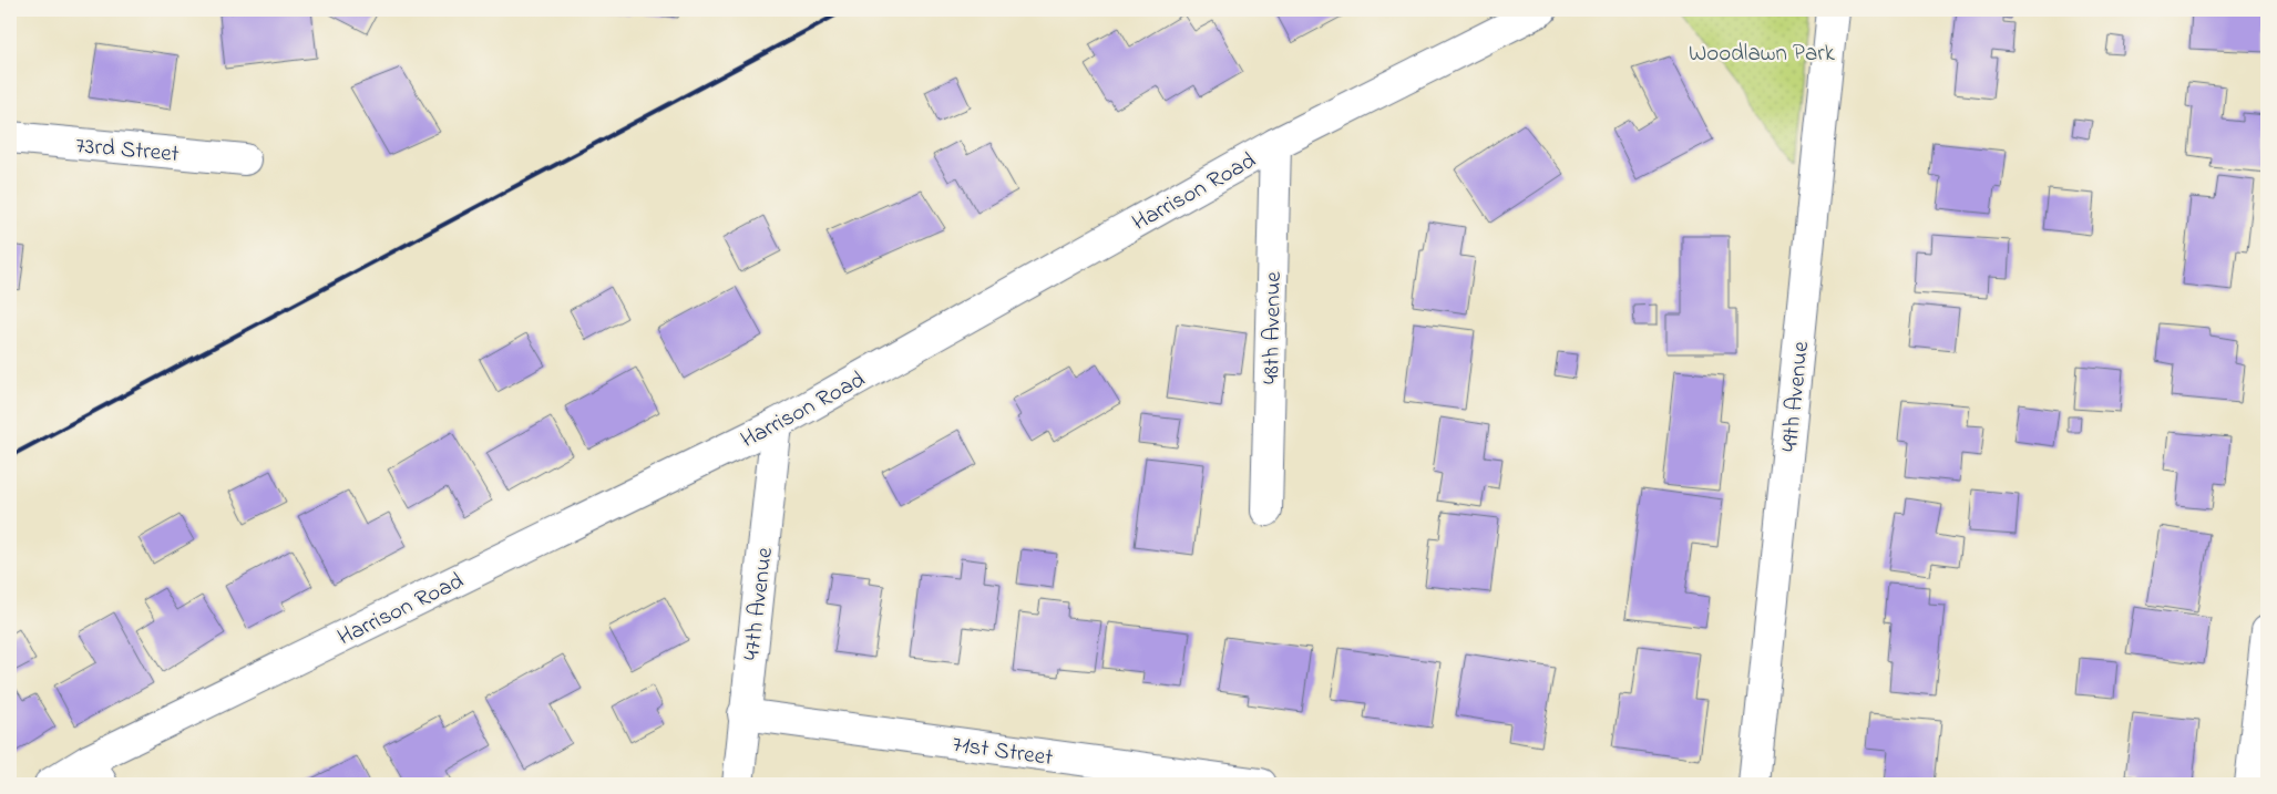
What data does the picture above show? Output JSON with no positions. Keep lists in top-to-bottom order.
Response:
{
  "streets": {
    "street": [
      "73rd Street",
      "Harrison Road",
      "48th Avenue",
      "49th Avenue",
      "47th Avenue",
      "71st Street"
    ]
  },
  "crossings": [
    ["Harrison Road", "48th Avenue"],
    ["Harrison Road", "47th Avenue"],
    ["47th Avenue", "71st Street"]
  ],
  "parks": ["Woodlawn Park"]
}
